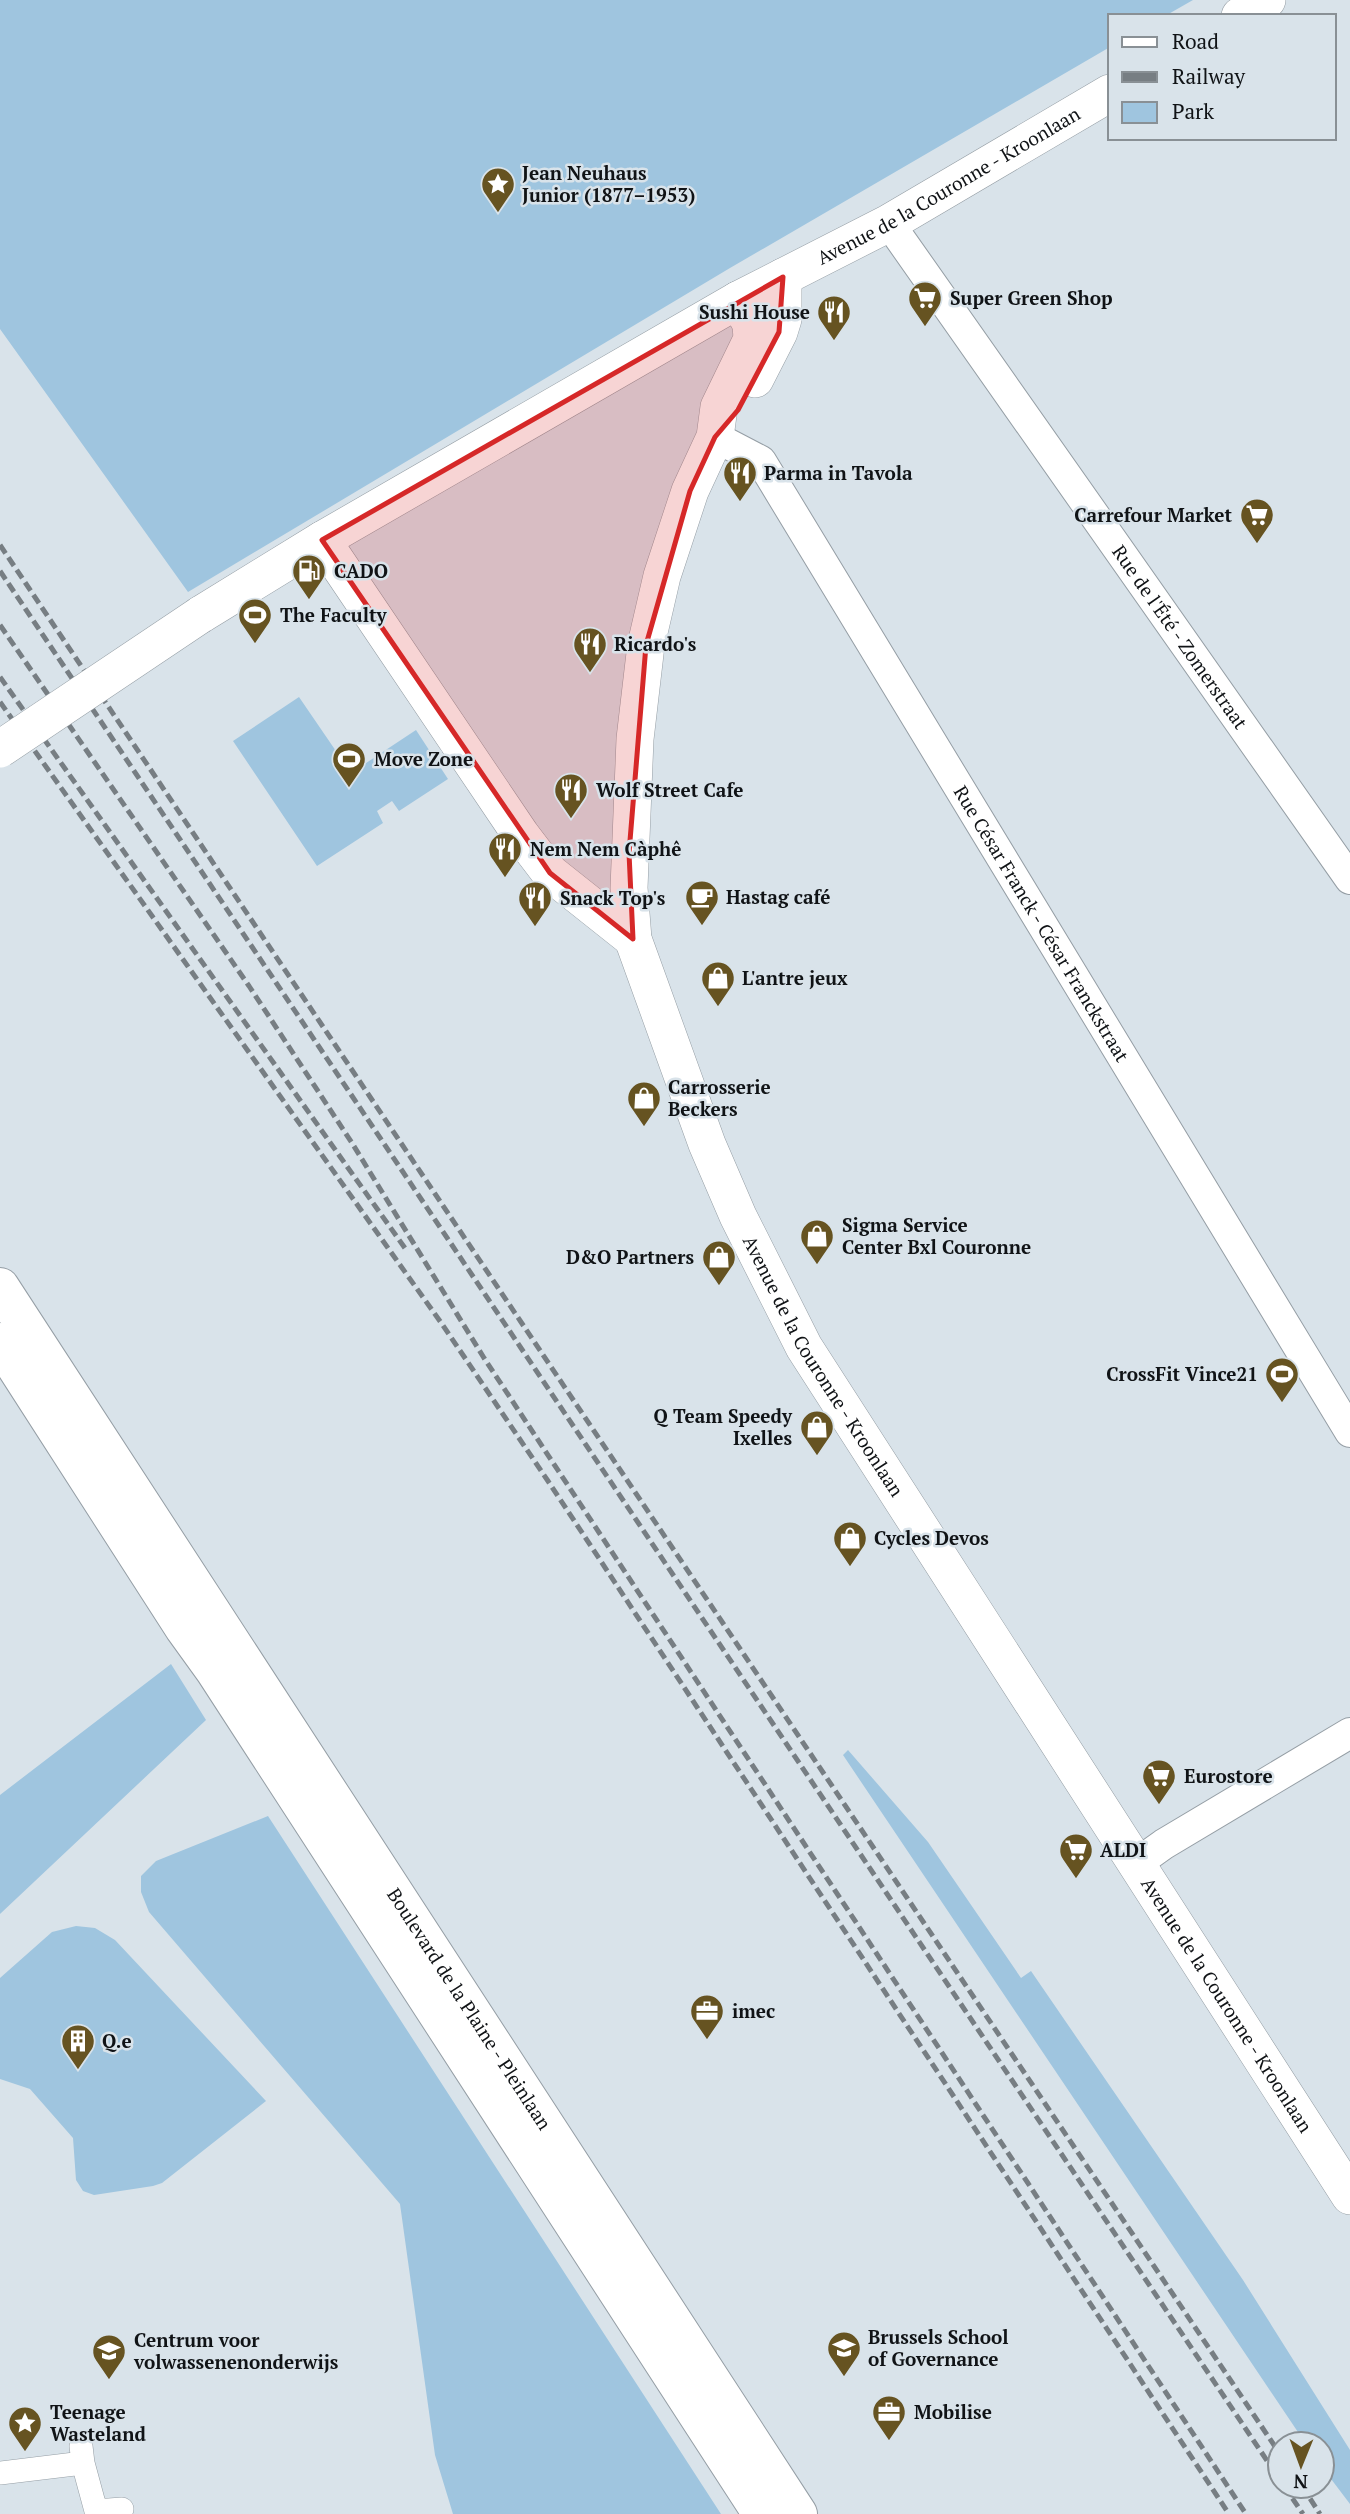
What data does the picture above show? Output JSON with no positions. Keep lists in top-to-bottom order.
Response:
{
  "streets": {
    "main road": ["Boulevard de la Plaine - Pleinlaan"],
    "street": ["Avenue de la Couronne - Kroonlaan", "Rue de l'Été - Zomerstraat", "Rue César Franck - César Franckstraat"]
  },
  "crossings": [
    ["Avenue de la Couronne - Kroonlaan", "Rue de l'Été - Zomerstraat"],
    ["Avenue de la Couronne - Kroonlaan", "Rue César Franck - César Franckstraat"]
  ],
  "places": {
    "place": ["Jean Neuhaus Junior (1877–1953)", "Teenage Wasteland"],
    "supermarket": [
      "Super Green Shop",
      "Carrefour Market",
      "Eurostore",
      "ALDI"
    ],
    "restaurant": [
      "Sushi House",
      "Parma in Tavola",
      "Ricardo's",
      "Wolf Street Cafe",
      "Nem Nem Càphê",
      "Snack Top's"
    ],
    "fuel station": ["CADO"],
    "sports": ["The Faculty", "Move Zone", "CrossFit Vince21"],
    "cafe": ["Hastag café"],
    "shop": [
      "L'antre jeux",
      "Carrosserie Beckers",
      "Sigma Service Center Bxl Couronne",
      "D&O Partners",
      "Q Team Speedy Ixelles",
      "Cycles Devos"
    ],
    "office": ["imec", "Mobilise"],
    "building": ["Q.e"],
    "school or university": ["Brussels School of Governance", "Centrum voor volwassenenonderwijs"]
  },
  "legend": ["Road", "Railway", "Park"],
  "north": "bottom"
}
